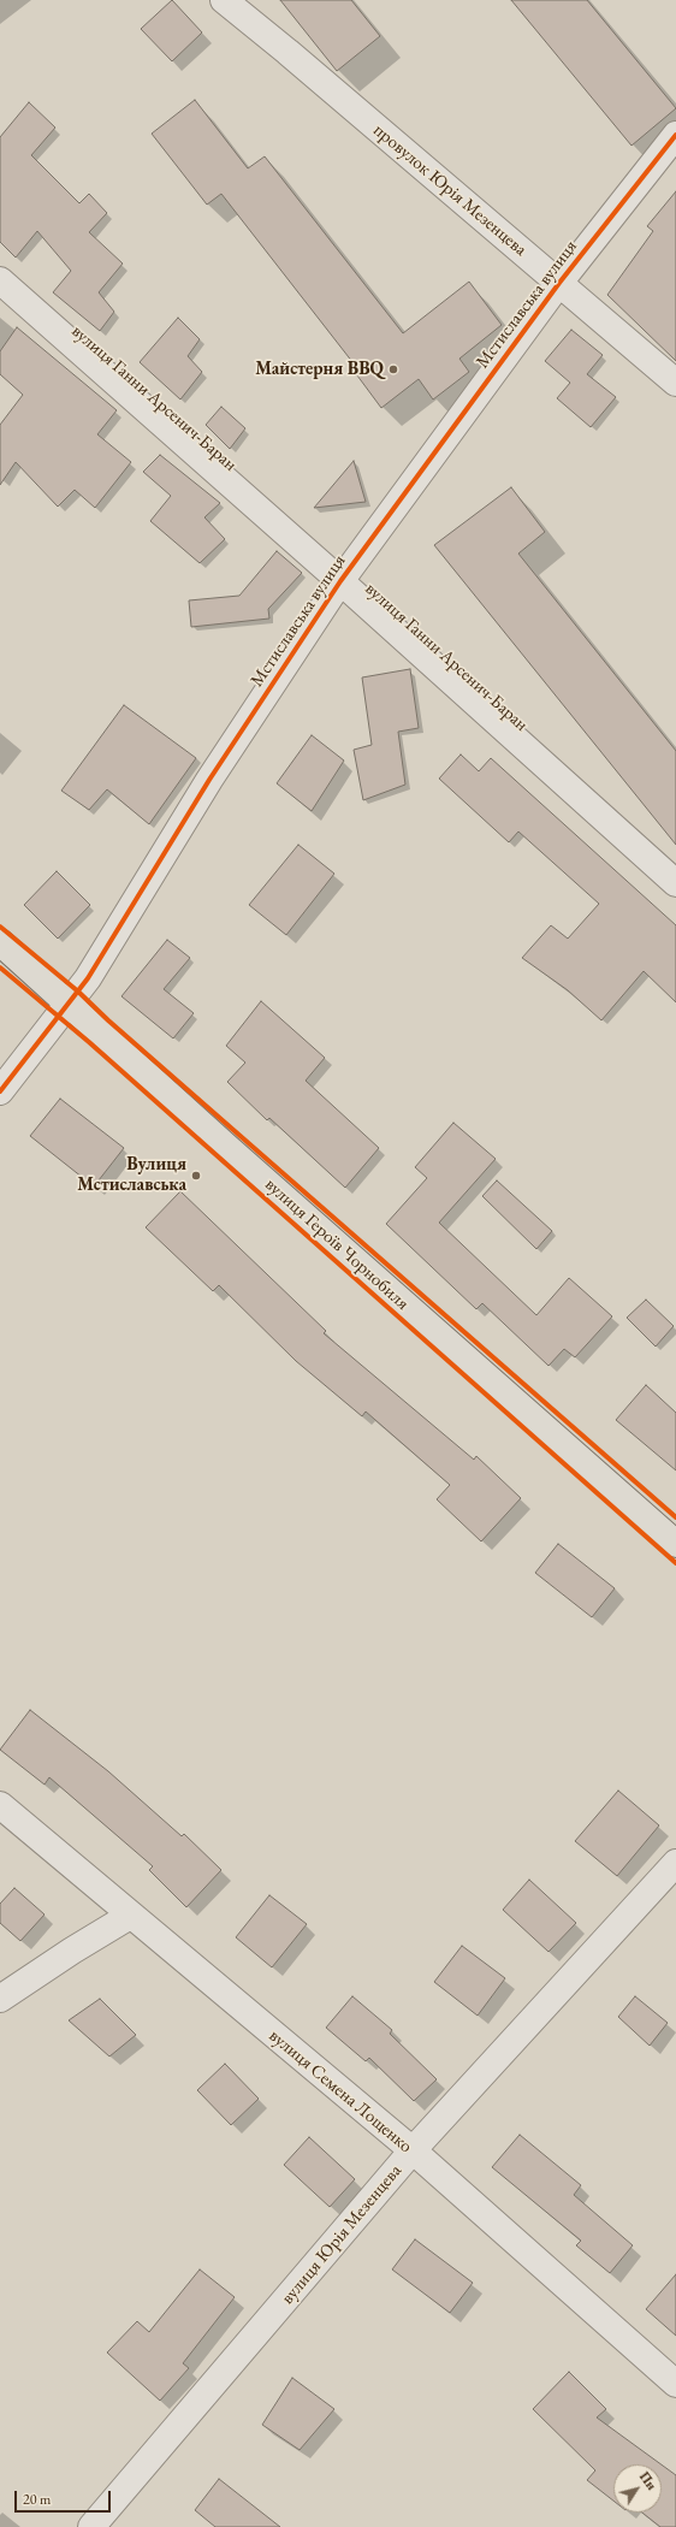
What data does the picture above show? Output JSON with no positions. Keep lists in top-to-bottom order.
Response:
{
  "streets": {
    "main road": ["вулиця Героїв Чорнобиля"],
    "street": [
      "провулок Юрія Мезенцева",
      "Мстиславська вулиця",
      "вулиця Ганни Арсенич-Баран",
      "вулиця Семена Лощенко",
      "вулиця Юрія Мезенцева"
    ]
  },
  "crossings": [
    ["провулок Юрія Мезенцева", "Мстиславська вулиця"],
    ["Мстиславська вулиця", "вулиця Ганни Арсенич-Баран"],
    ["Мстиславська вулиця", "вулиця Героїв Чорнобиля"],
    ["вулиця Семена Лощенко", "вулиця Юрія Мезенцева"]
  ],
  "places": ["Майстерня BBQ", "Вулиця Мстиславська"],
  "scale_bar": "20 m",
  "north": "top right"
}
